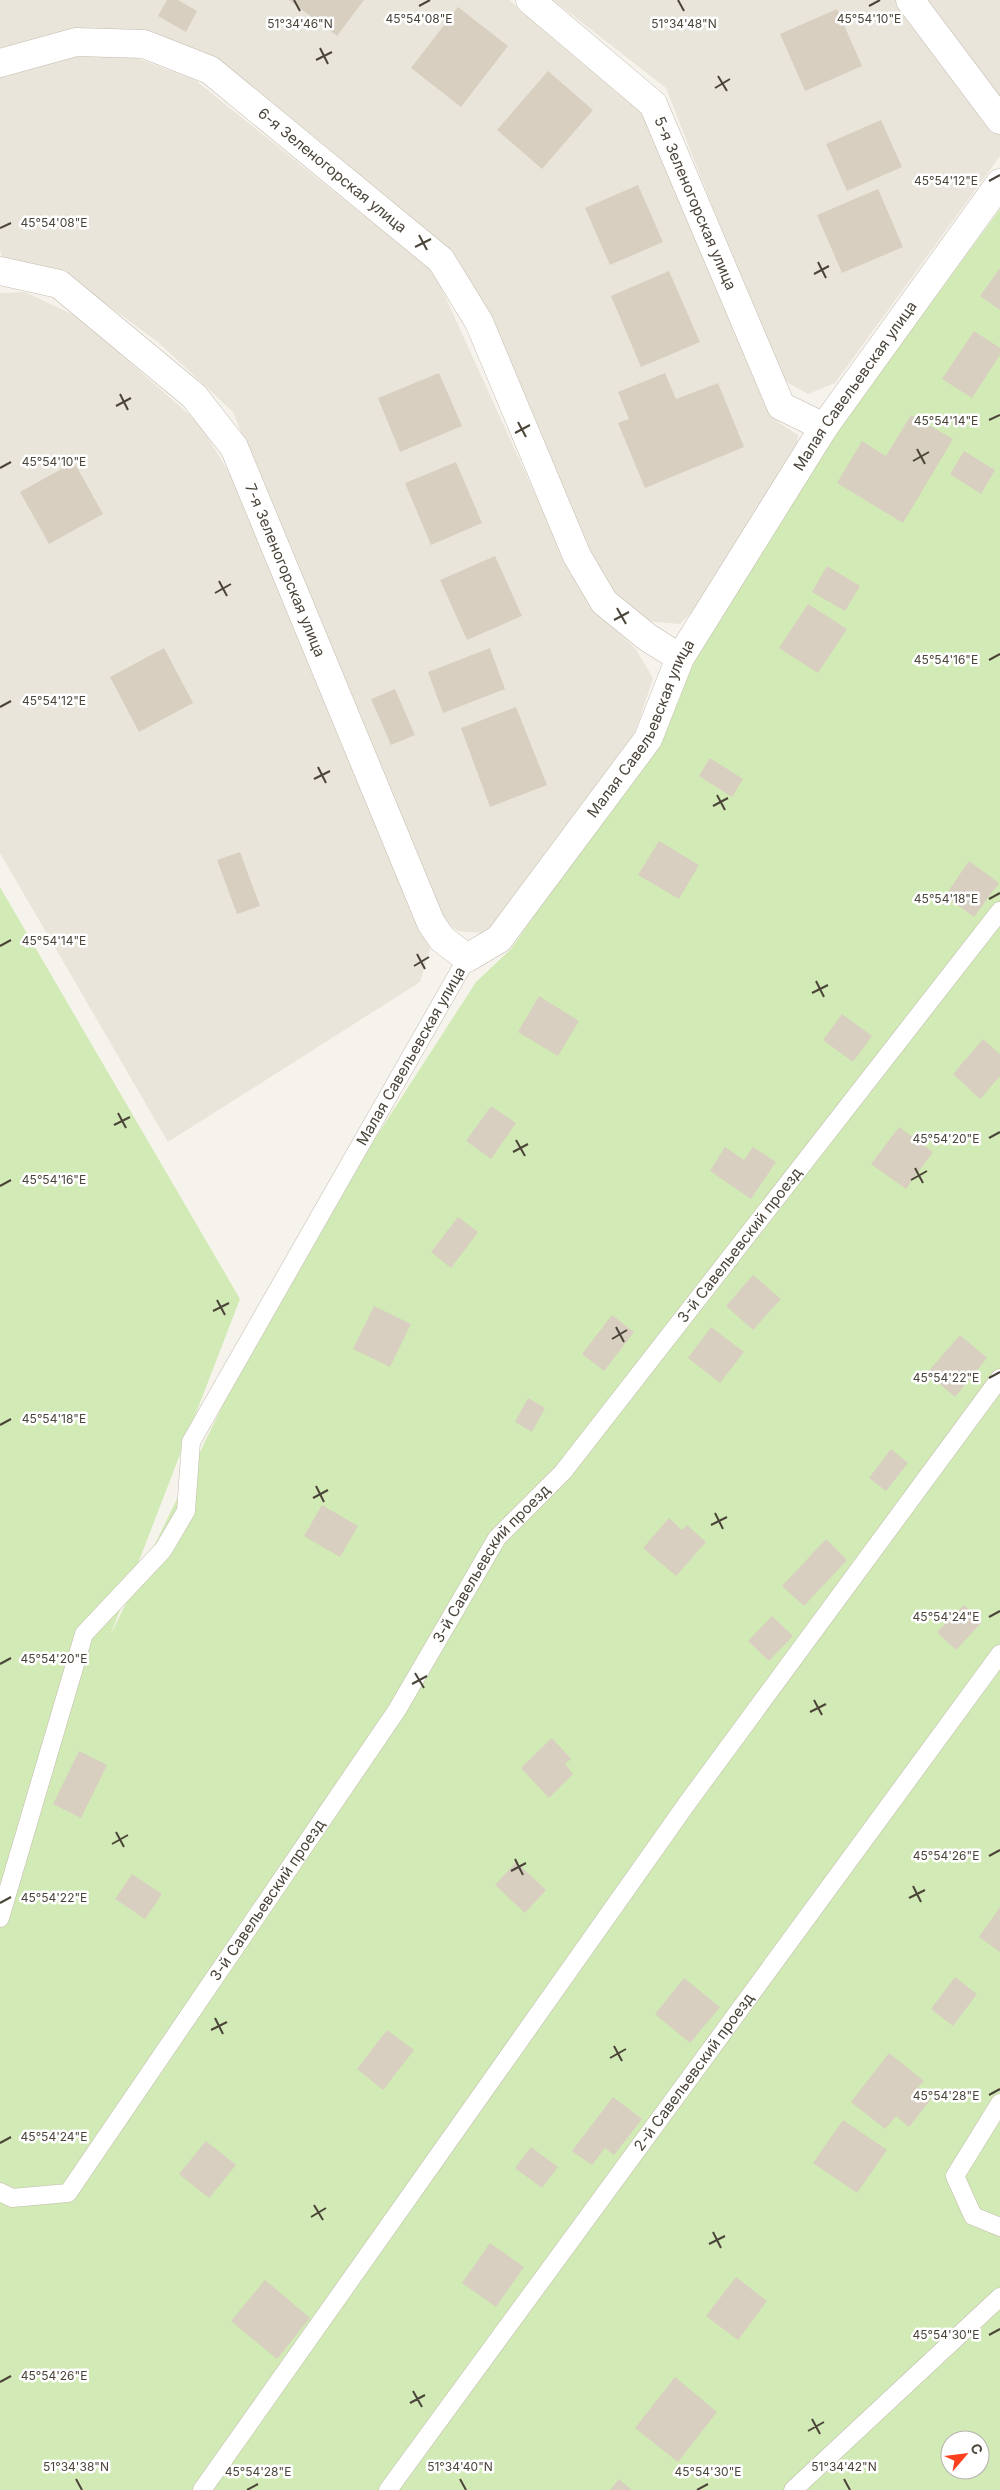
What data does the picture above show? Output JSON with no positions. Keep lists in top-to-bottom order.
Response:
{
  "streets": {
    "street": [
      "6-я Зеленогорская улица",
      "5-я Зеленогорская улица",
      "Малая Савельевская улица",
      "7-я Зеленогорская улица"
    ],
    "lane": ["3-й Савельевский проезд", "2-й Савельевский проезд"]
  },
  "crossings": [
    ["6-я Зеленогорская улица", "Малая Савельевская улица"],
    ["5-я Зеленогорская улица", "Малая Савельевская улица"],
    ["Малая Савельевская улица", "7-я Зеленогорская улица"]
  ],
  "north": "top right",
  "coordinates": [
    "45°54'08\"E",
    "45°54'10\"E",
    "51°34'46\"N",
    "51°34'48\"N",
    "45°54'12\"E",
    "45°54'14\"E",
    "45°54'16\"E",
    "45°54'18\"E",
    "45°54'20\"E",
    "45°54'22\"E",
    "45°54'24\"E",
    "45°54'26\"E",
    "45°54'28\"E",
    "45°54'30\"E",
    "51°34'38\"N",
    "51°34'40\"N",
    "51°34'42\"N"
  ]
}
